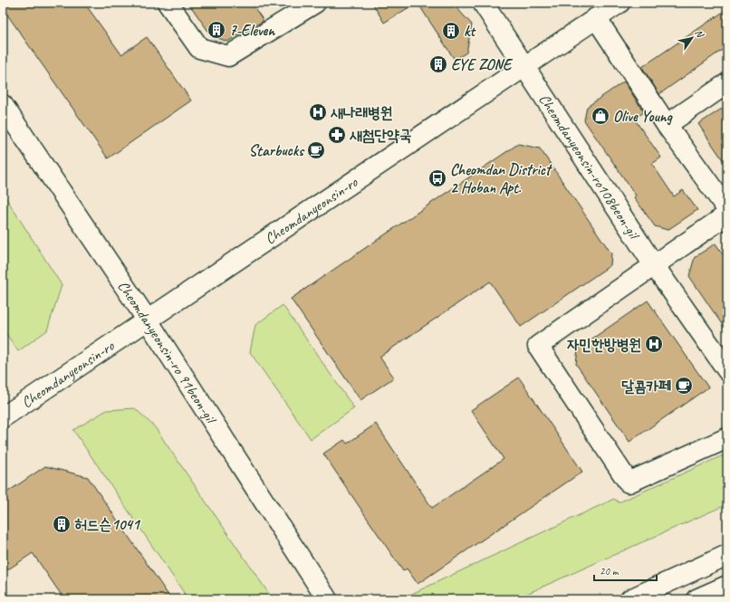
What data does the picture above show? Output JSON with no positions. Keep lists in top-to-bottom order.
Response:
{
  "streets": {
    "street": ["Cheomdanyeonsin-ro108beon-gil", "Cheomdanyeonsin-ro", "Cheomdanyeonsin-ro 91beon-gil"]
  },
  "crossings": [
    ["Cheomdanyeonsin-ro108beon-gil", "Cheomdanyeonsin-ro"],
    ["Cheomdanyeonsin-ro", "Cheomdanyeonsin-ro 91beon-gil"]
  ],
  "places": {
    "building": [
      "7-Eleven",
      "kt",
      "EYE ZONE",
      "허드슨1041"
    ],
    "hospital": ["새나래병원", "자민한방병원"],
    "shop": ["Olive Young"],
    "pharmacy": ["새첨단약국"],
    "cafe": ["Starbucks", "달콤카페"],
    "bus stop": ["Cheomdan District 2 Hoban Apt."]
  },
  "scale_bar": "20 m",
  "north": "top right"
}
